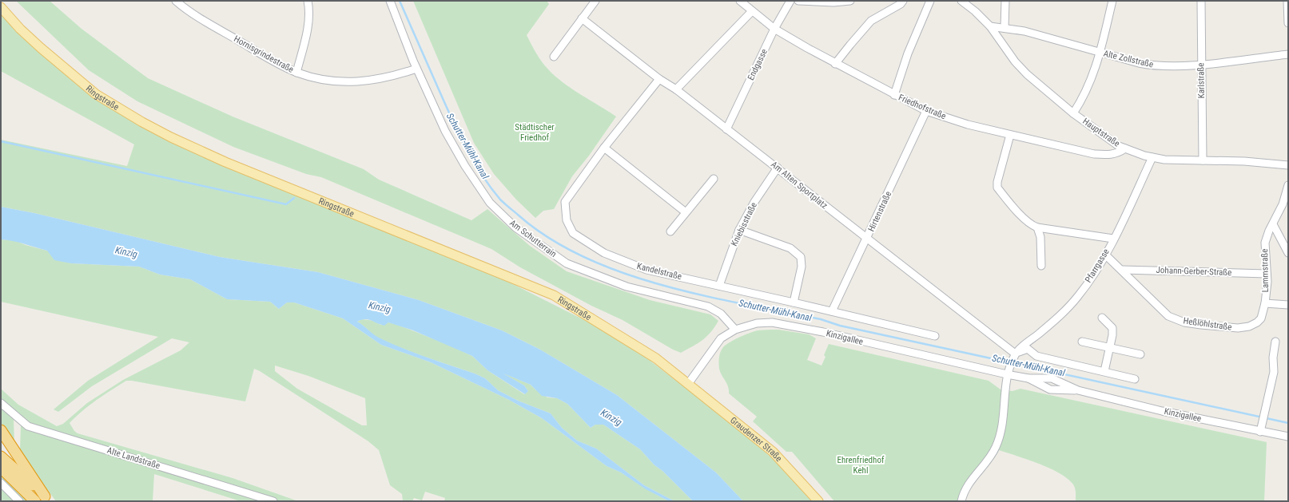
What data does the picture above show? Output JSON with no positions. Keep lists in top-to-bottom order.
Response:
{
  "streets": {
    "main road": ["Ringstraße", "Graudenzer Straße"],
    "street": [
      "Hornisgrindestraße",
      "Alte Zollstraße",
      "Endgasse",
      "Karlstraße",
      "Friedhofstraße",
      "Hauptstraße",
      "Am Alten Sportplatz",
      "Hirtenstraße",
      "Kniebisstraße",
      "Am Schutterrain",
      "Pfarrgasse",
      "Lammstraße",
      "Kandelstraße",
      "Johann-Gerber-Straße",
      "Heßlöhlstraße",
      "Kinzigallee",
      "Alte Landstraße"
    ]
  },
  "crossings": [
    ["Hornisgrindestraße", "Am Schutterrain"],
    ["Alte Zollstraße", "Karlstraße"],
    ["Alte Zollstraße", "Hauptstraße"],
    ["Endgasse", "Friedhofstraße"],
    ["Endgasse", "Am Alten Sportplatz"],
    ["Karlstraße", "Hauptstraße"],
    ["Ringstraße", "Kinzigallee"],
    ["Ringstraße", "Graudenzer Straße"],
    ["Friedhofstraße", "Hauptstraße"],
    ["Friedhofstraße", "Hirtenstraße"],
    ["Hauptstraße", "Pfarrgasse"],
    ["Am Alten Sportplatz", "Hirtenstraße"],
    ["Am Alten Sportplatz", "Kniebisstraße"],
    ["Am Alten Sportplatz", "Pfarrgasse"],
    ["Am Alten Sportplatz", "Kandelstraße"],
    ["Hirtenstraße", "Kandelstraße"],
    ["Kniebisstraße", "Kandelstraße"],
    ["Am Schutterrain", "Kinzigallee"],
    ["Pfarrgasse", "Heßlöhlstraße"],
    ["Lammstraße", "Johann-Gerber-Straße"],
    ["Lammstraße", "Heßlöhlstraße"],
    ["Johann-Gerber-Straße", "Heßlöhlstraße"],
    ["Kinzigallee", "Graudenzer Straße"]
  ],
  "water": ["Schutter-Mühl-Kanal", "Kinzig"],
  "parks": ["Städtischer Friedhof", "Ehrenfriedhof Kehl"]
}
